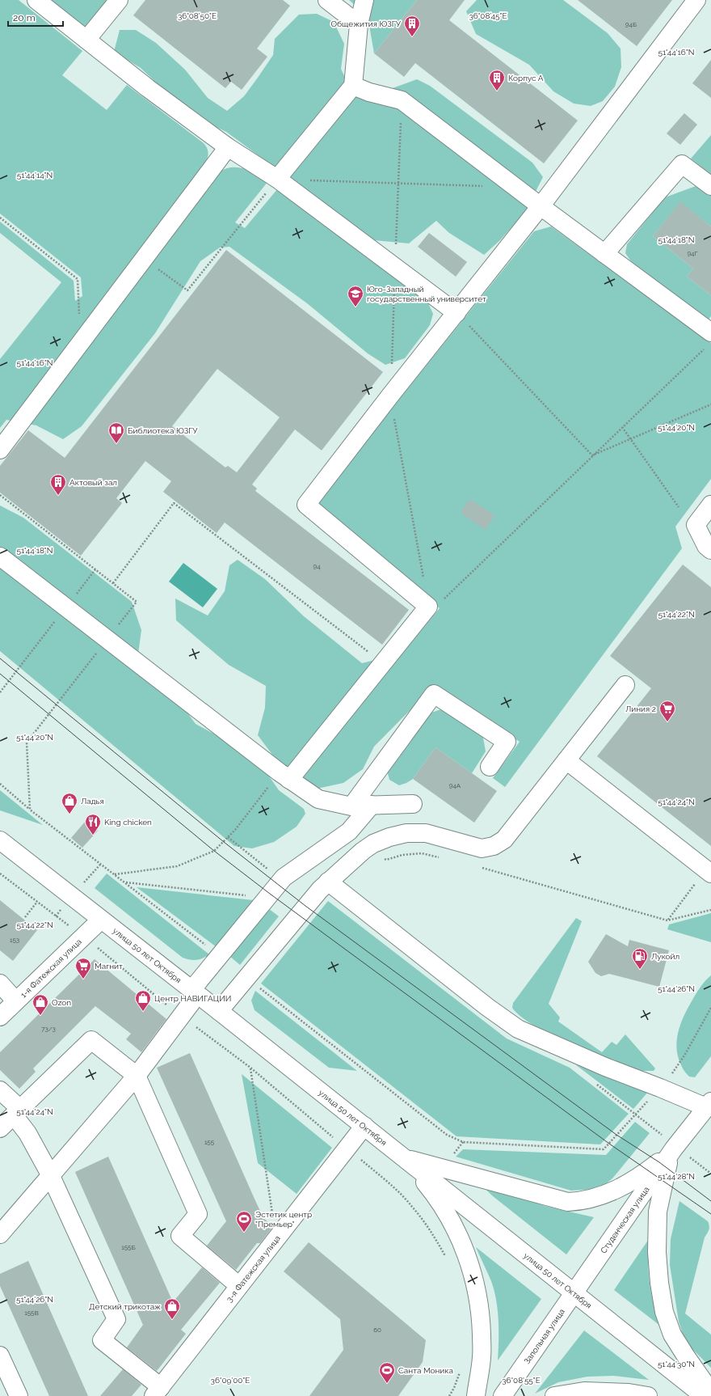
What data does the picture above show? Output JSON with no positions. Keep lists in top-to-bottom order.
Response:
{
  "streets": {
    "main road": [
      "улица 50 лет Октября",
      "1-я Фатежская улица",
      "Студенческая улица",
      "3-я Фатежская улица",
      "Запольная улица"
    ]
  },
  "crossings": [
    ["улица 50 лет Октября", "1-я Фатежская улица"],
    ["улица 50 лет Октября", "Студенческая улица"],
    ["улица 50 лет Октября", "3-я Фатежская улица"],
    ["улица 50 лет Октября", "Запольная улица"],
    ["Студенческая улица", "Запольная улица"]
  ],
  "places": {
    "building": ["Общежития ЮЗГУ", "Корпус А", "Актовый зал"],
    "school or university": ["Юго-Западный государственный университет"],
    "library": ["Библиотека ЮЗГУ"],
    "supermarket": ["Линия 2", "Магнит"],
    "shop": [
      "Ладья",
      "Центр НАВИГАЦИИ",
      "Ozon",
      "Детский трикотаж"
    ],
    "restaurant": ["King chicken"],
    "fuel station": ["Лукойл"],
    "sports": ["Эстетик центр \"Премьер\"", "Санта Моника"]
  },
  "house_numbers": [
    "94Б",
    "94Г",
    "94",
    "94А",
    "153",
    "73/3",
    "155",
    "155Б",
    "155В",
    "60"
  ],
  "scale_bar": "20 m",
  "coordinates": [
    "36°08'50\"E",
    "36°08'45\"E",
    "51°44'16\"N",
    "51°44'14\"N",
    "51°44'18\"N",
    "51°44'20\"N",
    "51°44'22\"N",
    "51°44'24\"N",
    "51°44'26\"N",
    "51°44'28\"N",
    "51°44'30\"N",
    "36°09'00\"E",
    "36°08'55\"E"
  ]
}
